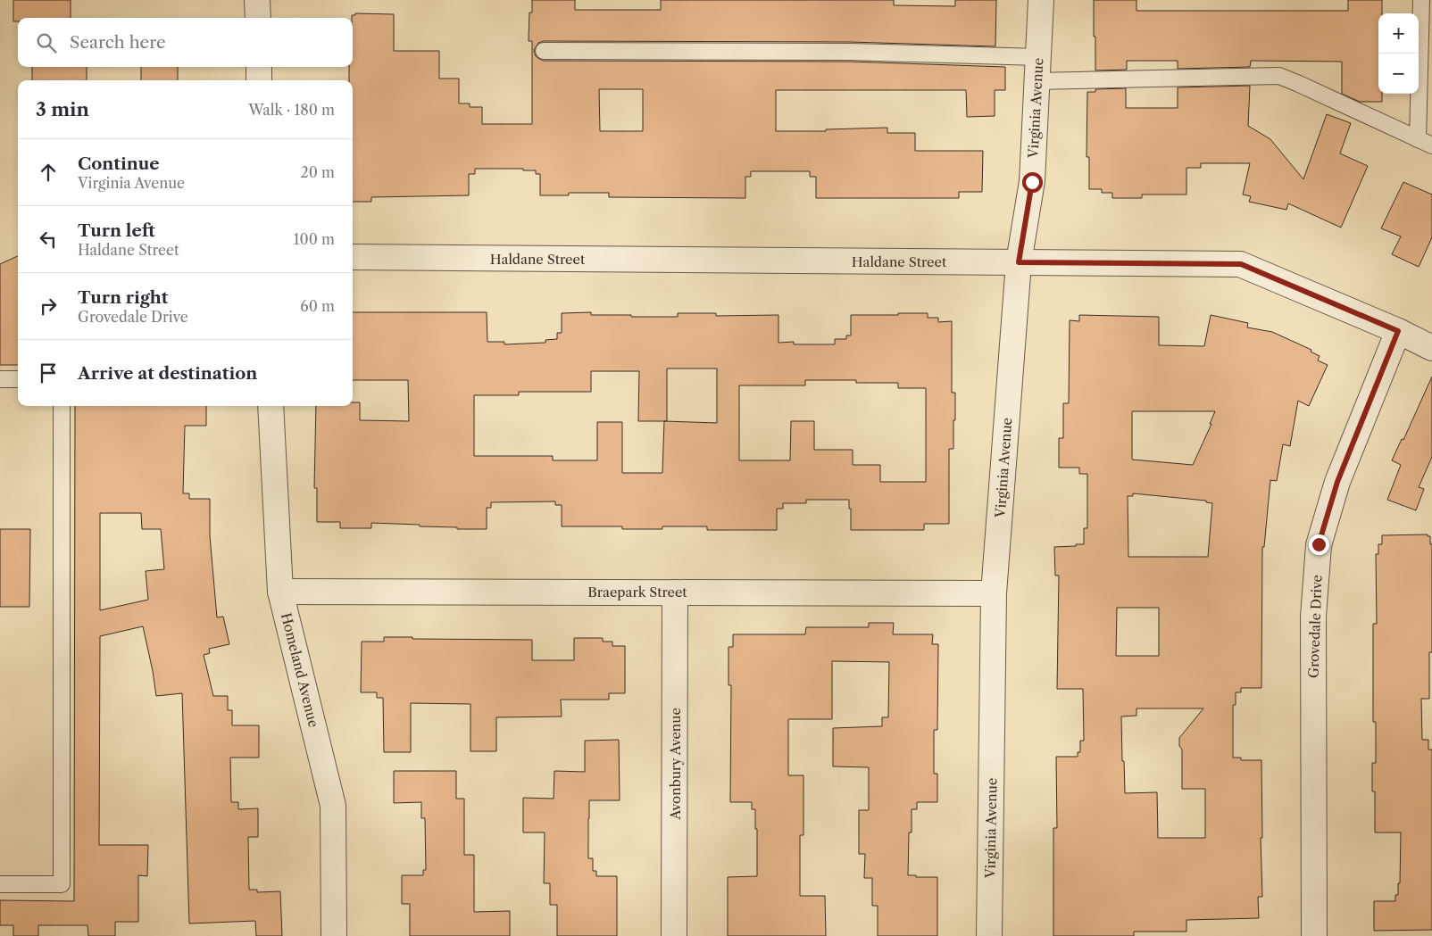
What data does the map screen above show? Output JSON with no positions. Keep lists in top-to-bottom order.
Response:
{
  "streets": {
    "street": [
      "Virginia Avenue",
      "Haldane Street",
      "Braepark Street",
      "Grovedale Drive",
      "Homeland Avenue",
      "Avonbury Avenue"
    ]
  },
  "crossings": [
    ["Virginia Avenue", "Haldane Street"],
    ["Virginia Avenue", "Braepark Street"],
    ["Haldane Street", "Grovedale Drive"],
    ["Braepark Street", "Homeland Avenue"],
    ["Braepark Street", "Avonbury Avenue"]
  ],
  "page": {
    "map_buttons": ["+", "−"],
    "search": "Search here",
    "heading": ["3 min", "Walk · 180 m"],
    "list": [
      ["Continue", "Virginia Avenue", "20 m"],
      ["Turn left", "Haldane Street", "100 m"],
      ["Turn right", "Grovedale Drive", "60 m"],
      "Arrive at destination"
    ]
  }
}
